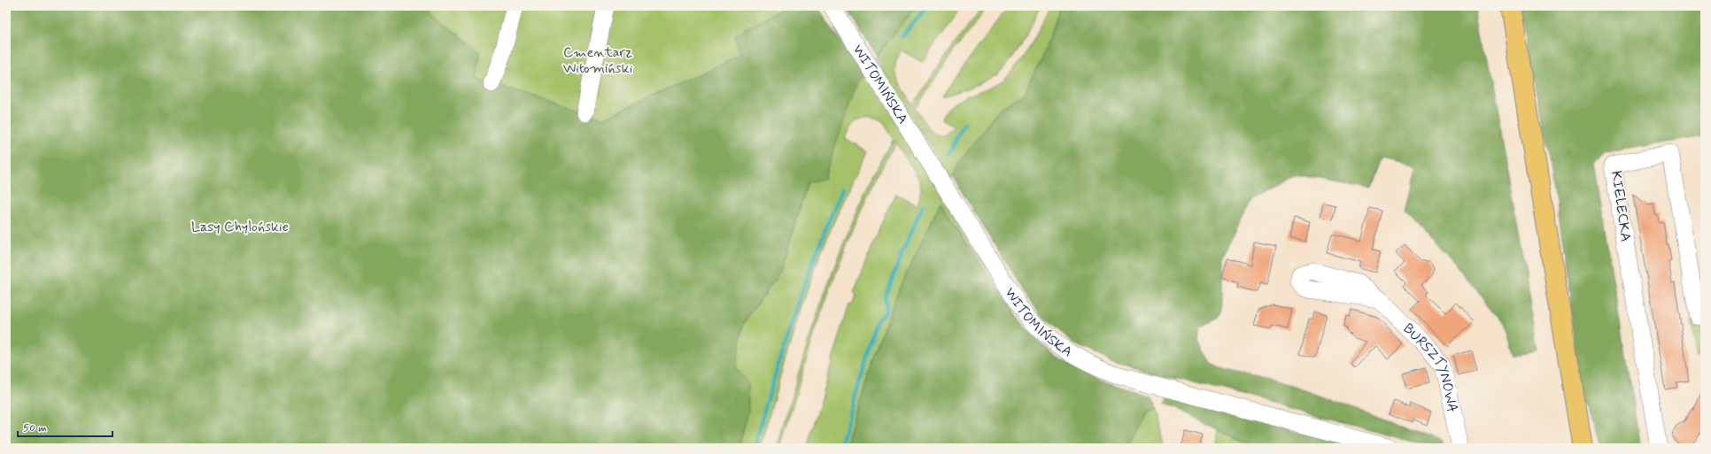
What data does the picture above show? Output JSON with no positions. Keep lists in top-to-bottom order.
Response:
{
  "streets": {
    "street": ["WITOMIŃSKA", "KIELECKA", "BURSZTYNOWA"]
  },
  "parks": ["Cmentarz Witomiński", "Lasy Chylońskie"],
  "scale_bar": "50 m"
}
